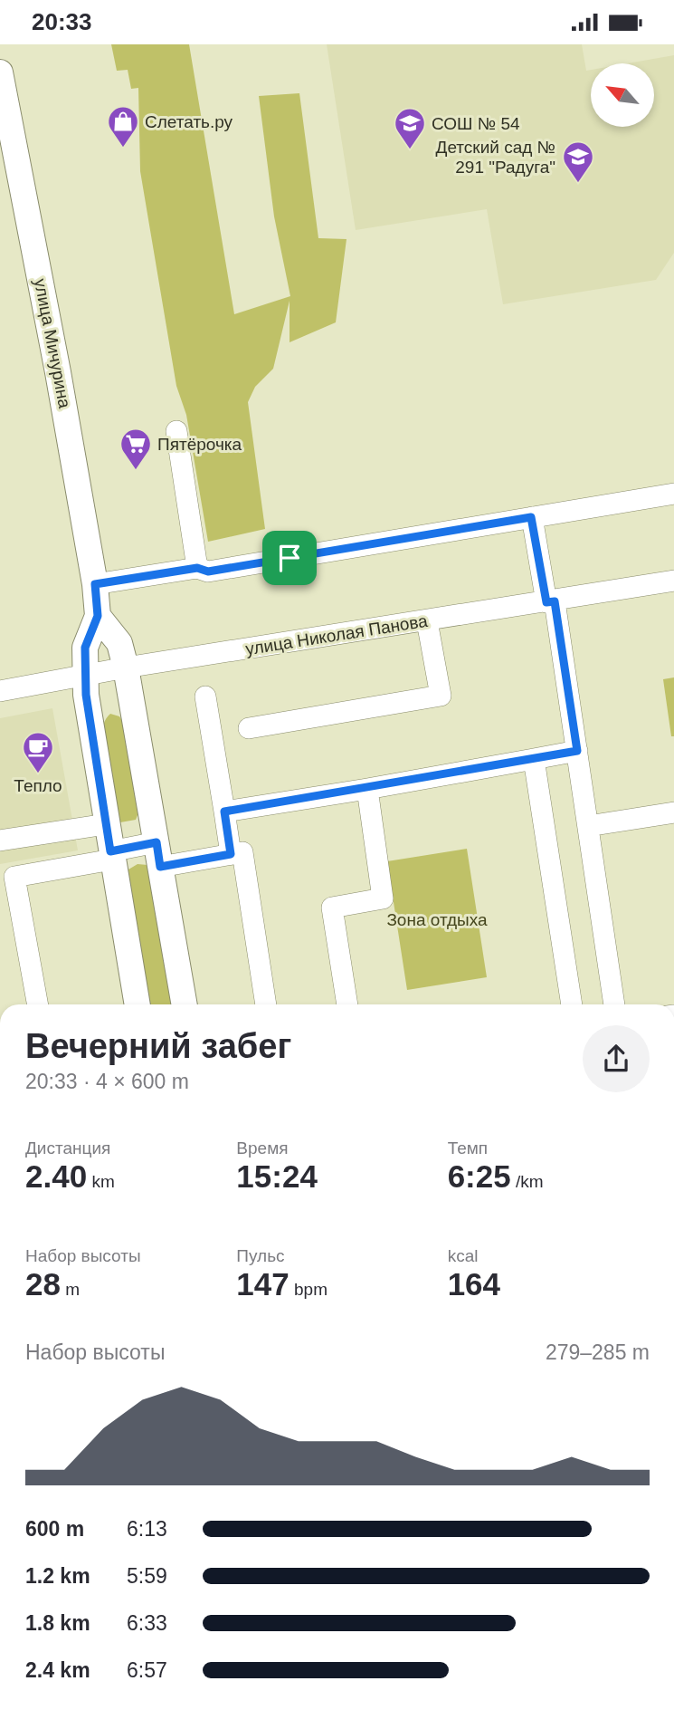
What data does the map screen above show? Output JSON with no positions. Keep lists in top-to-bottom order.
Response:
{
  "streets": {
    "main road": ["улица Мичурина"],
    "street": ["улица Николая Панова"]
  },
  "crossings": [
    ["улица Мичурина", "улица Николая Панова"]
  ],
  "parks": ["Зона отдыха"],
  "places": {
    "shop": ["Слетать.ру"],
    "school or university": ["СОШ № 54", "Детский сад № 291 \"Радуга\""],
    "supermarket": ["Пятёрочка"],
    "cafe": ["Тепло"]
  },
  "north": "top left",
  "page": {
    "status": "20:33",
    "heading": ["Вечерний забег", "20:33 · 4 × 600 m"],
    "stats": [
      ["Дистанция", "2.40 km"],
      ["Время", "15:24"],
      ["Темп", "6:25 /km"],
      ["Набор высоты", "28 m"],
      ["Пульс", "147 bpm"],
      ["kcal", "164"]
    ],
    "chart": ["Набор высоты", "279–285 m"],
    "list": [
      {
        "name": "600 m",
        "note": "6:13"
      },
      {
        "name": "1.2 km",
        "note": "5:59"
      },
      {
        "name": "1.8 km",
        "note": "6:33"
      },
      {
        "name": "2.4 km",
        "note": "6:57"
      }
    ]
  }
}
